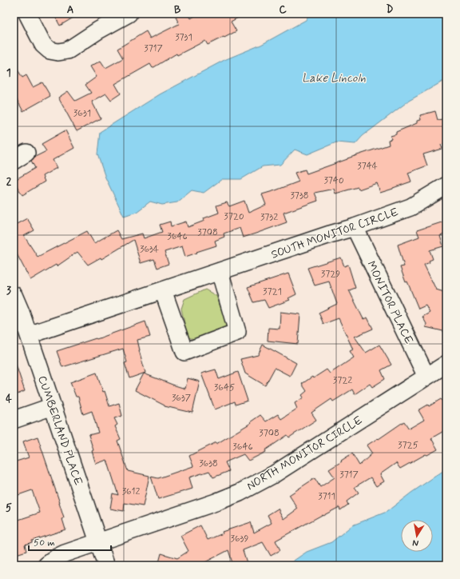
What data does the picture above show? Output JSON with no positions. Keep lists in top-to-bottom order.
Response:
{
  "streets": {
    "street": [
      "SOUTH MONITOR CIRCLE",
      "MONITOR PLACE",
      "CUMBERLAND PLACE",
      "NORTH MONITOR CIRCLE"
    ]
  },
  "crossings": [
    ["SOUTH MONITOR CIRCLE", "MONITOR PLACE"],
    ["SOUTH MONITOR CIRCLE", "CUMBERLAND PLACE"],
    ["MONITOR PLACE", "NORTH MONITOR CIRCLE"],
    ["CUMBERLAND PLACE", "NORTH MONITOR CIRCLE"]
  ],
  "water": ["Lake Lincoln"],
  "house_numbers": [
    "3731",
    "3717",
    "3631",
    "3744",
    "3740",
    "3738",
    "3720",
    "3732",
    "3708",
    "3646",
    "3634",
    "3729",
    "3721",
    "3722",
    "3645",
    "3637",
    "3708",
    "3725",
    "3646",
    "3638",
    "3717",
    "3612",
    "3711",
    "3639"
  ],
  "scale_bar": "50 m",
  "north": "bottom",
  "grid": {
    "columns": [
      "A",
      "B",
      "C",
      "D"
    ],
    "rows": [
      "1",
      "2",
      "3",
      "4",
      "5"
    ]
  }
}
